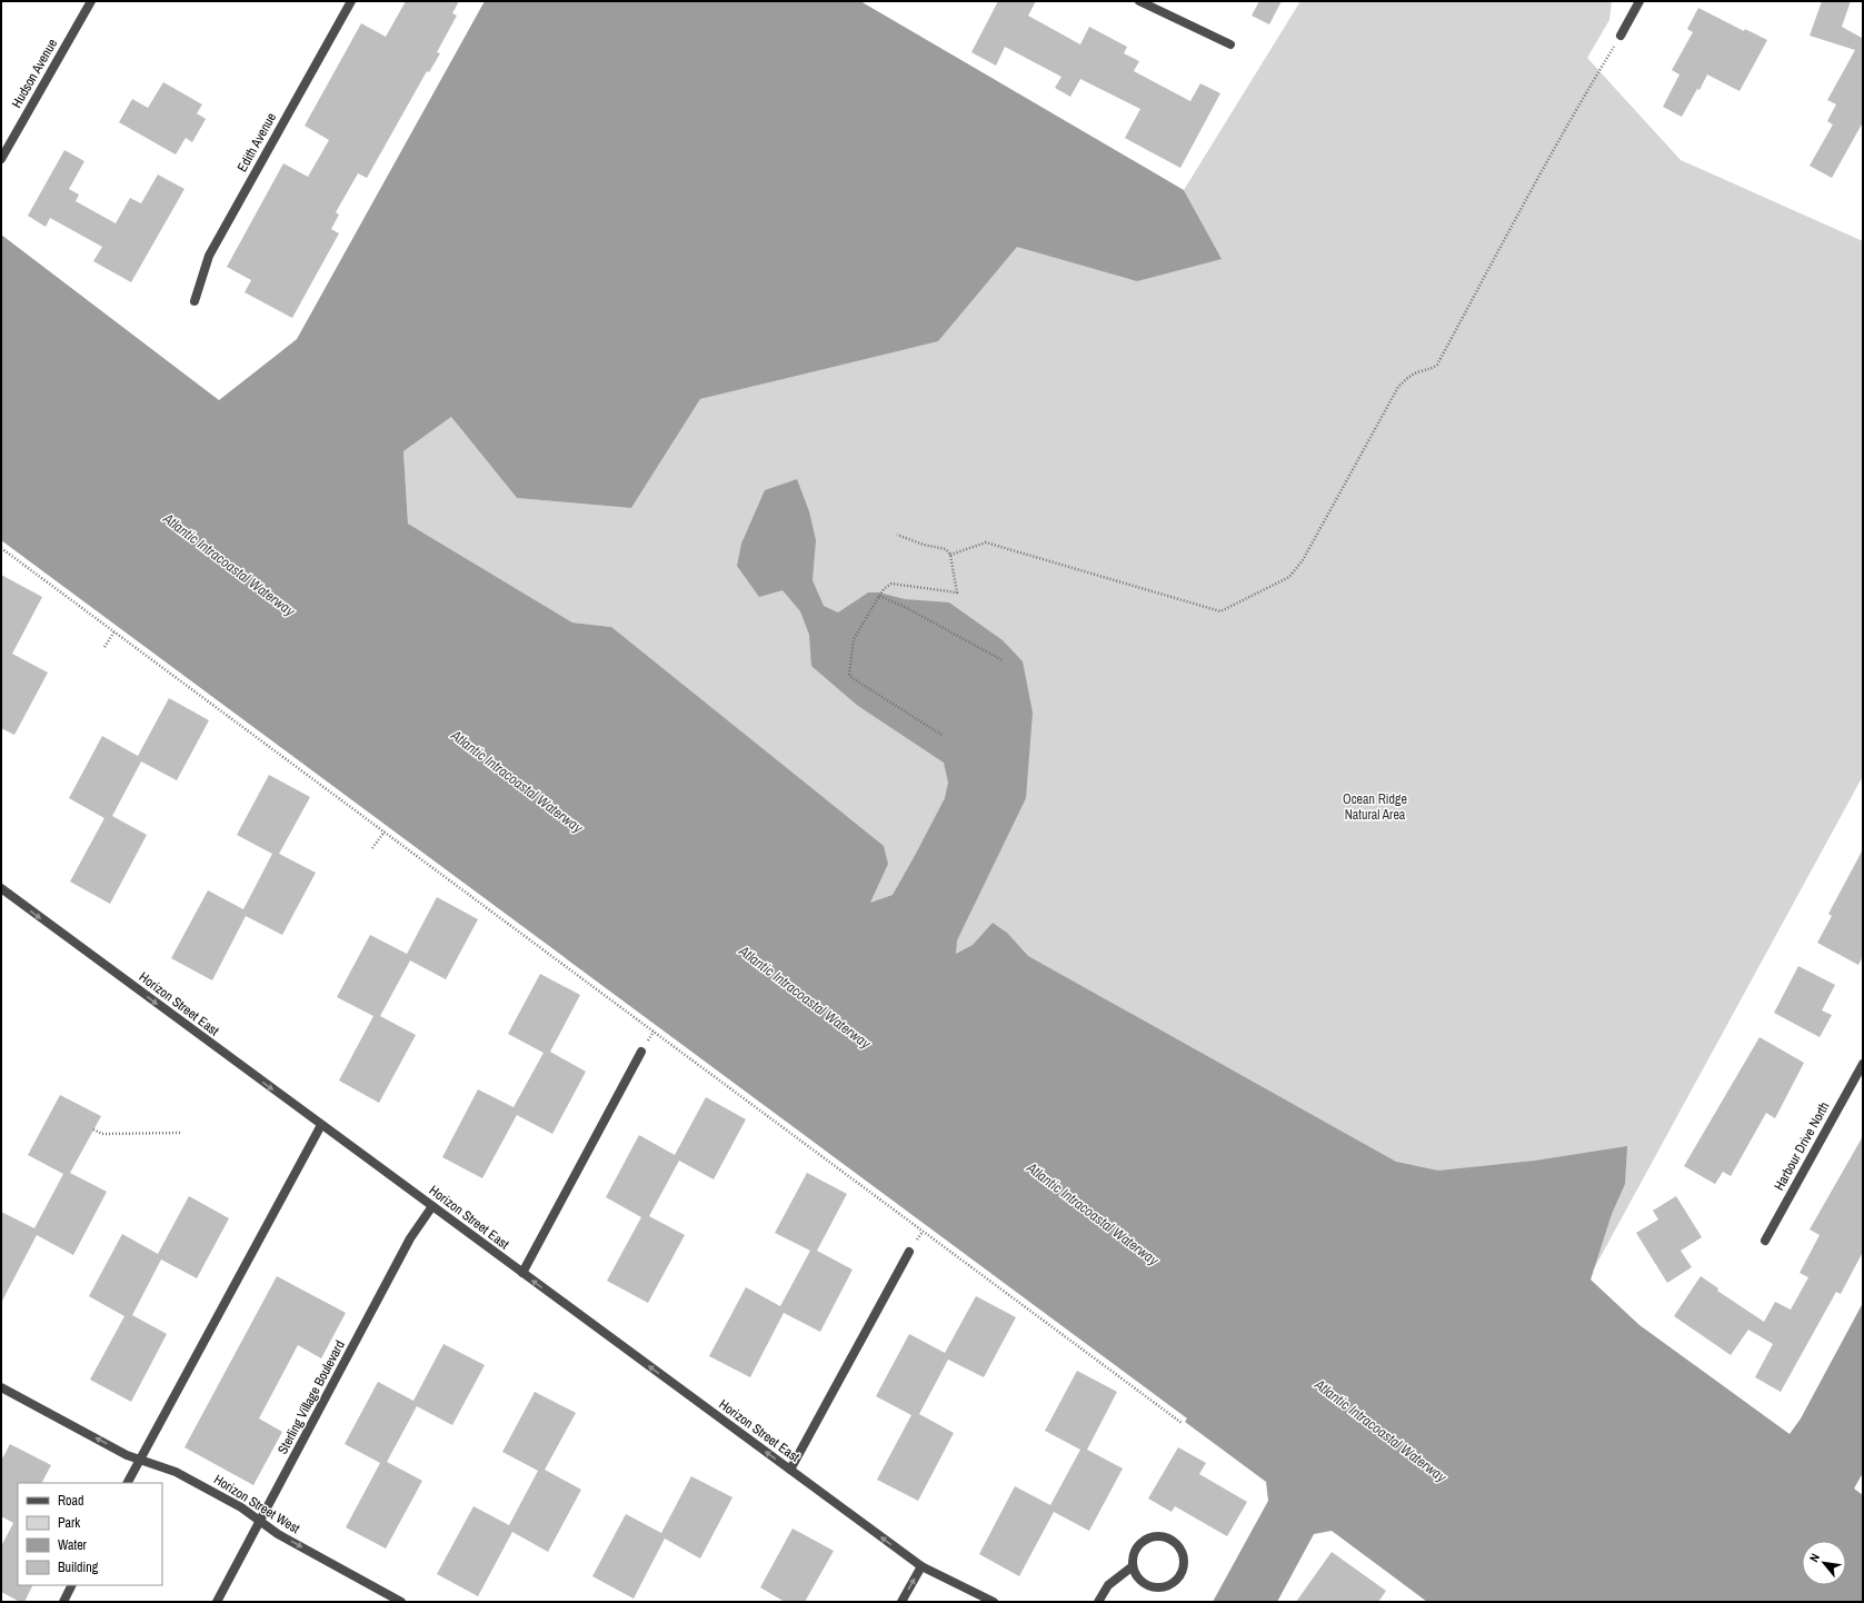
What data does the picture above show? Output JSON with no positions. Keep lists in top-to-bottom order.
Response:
{
  "streets": {
    "street": [
      "Hudson Avenue",
      "Edith Avenue",
      "Horizon Street East",
      "Harbour Drive North",
      "Sterling Village Boulevard",
      "Horizon Street West"
    ]
  },
  "crossings": [
    ["Horizon Street East", "Sterling Village Boulevard"],
    ["Sterling Village Boulevard", "Horizon Street West"]
  ],
  "water": ["Atlantic Intracoastal Waterway"],
  "parks": ["Ocean Ridge Natural Area"],
  "legend": [
    "Road",
    "Park",
    "Water",
    "Building"
  ],
  "north": "top left"
}
